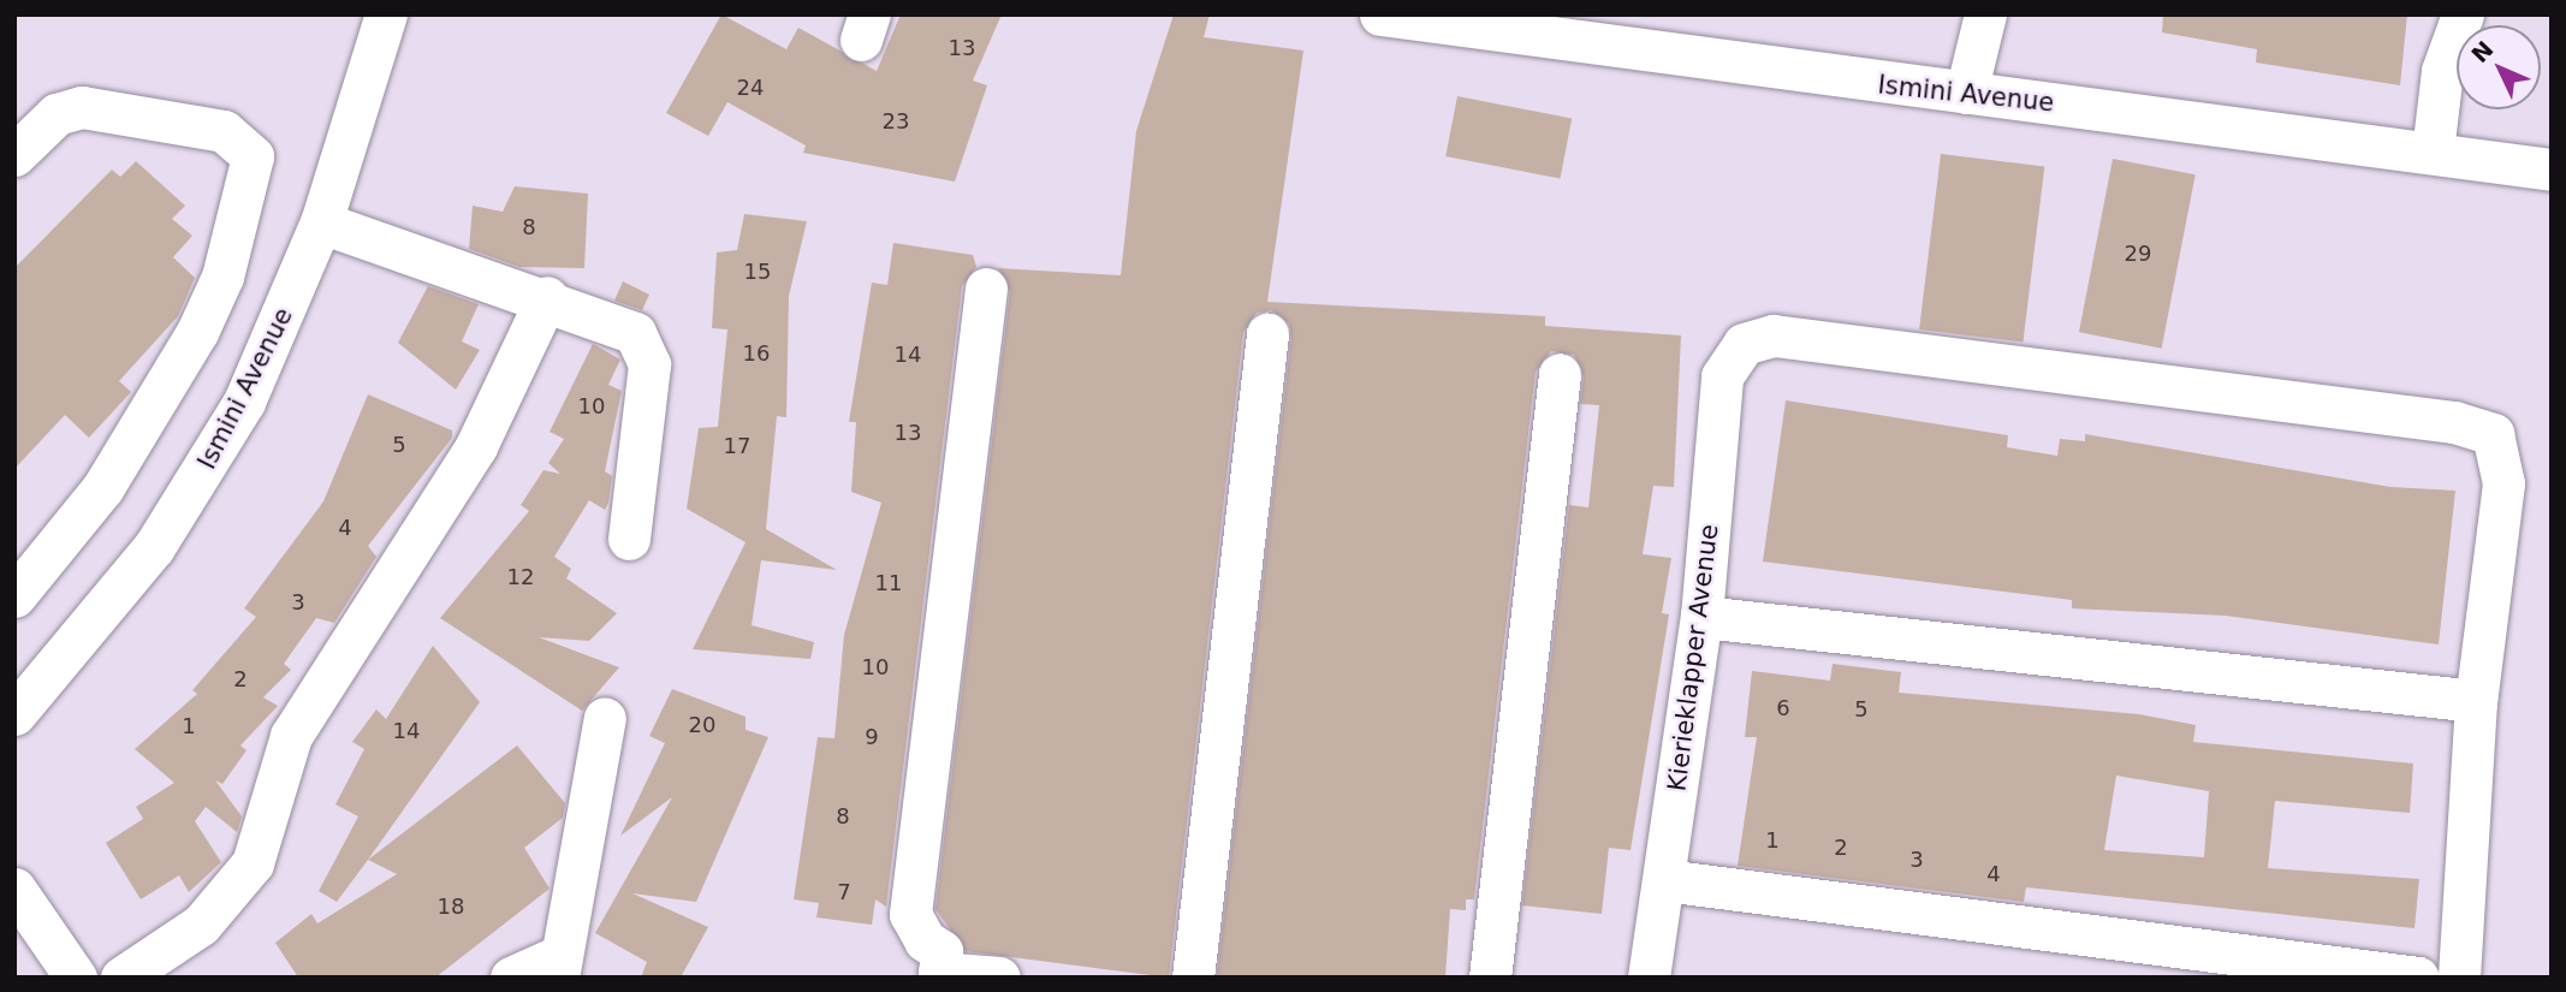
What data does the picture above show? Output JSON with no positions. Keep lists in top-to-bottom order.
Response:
{
  "streets": {
    "street": ["Ismini Avenue", "Kierieklapper Avenue"]
  },
  "house_numbers": [
    "13",
    "24",
    "23",
    "8",
    "29",
    "15",
    "16",
    "14",
    "10",
    "13",
    "5",
    "17",
    "4",
    "12",
    "11",
    "3",
    "10",
    "2",
    "6",
    "5",
    "20",
    "1",
    "14",
    "9",
    "8",
    "1",
    "2",
    "3",
    "4",
    "7",
    "18"
  ],
  "north": "top left"
}
